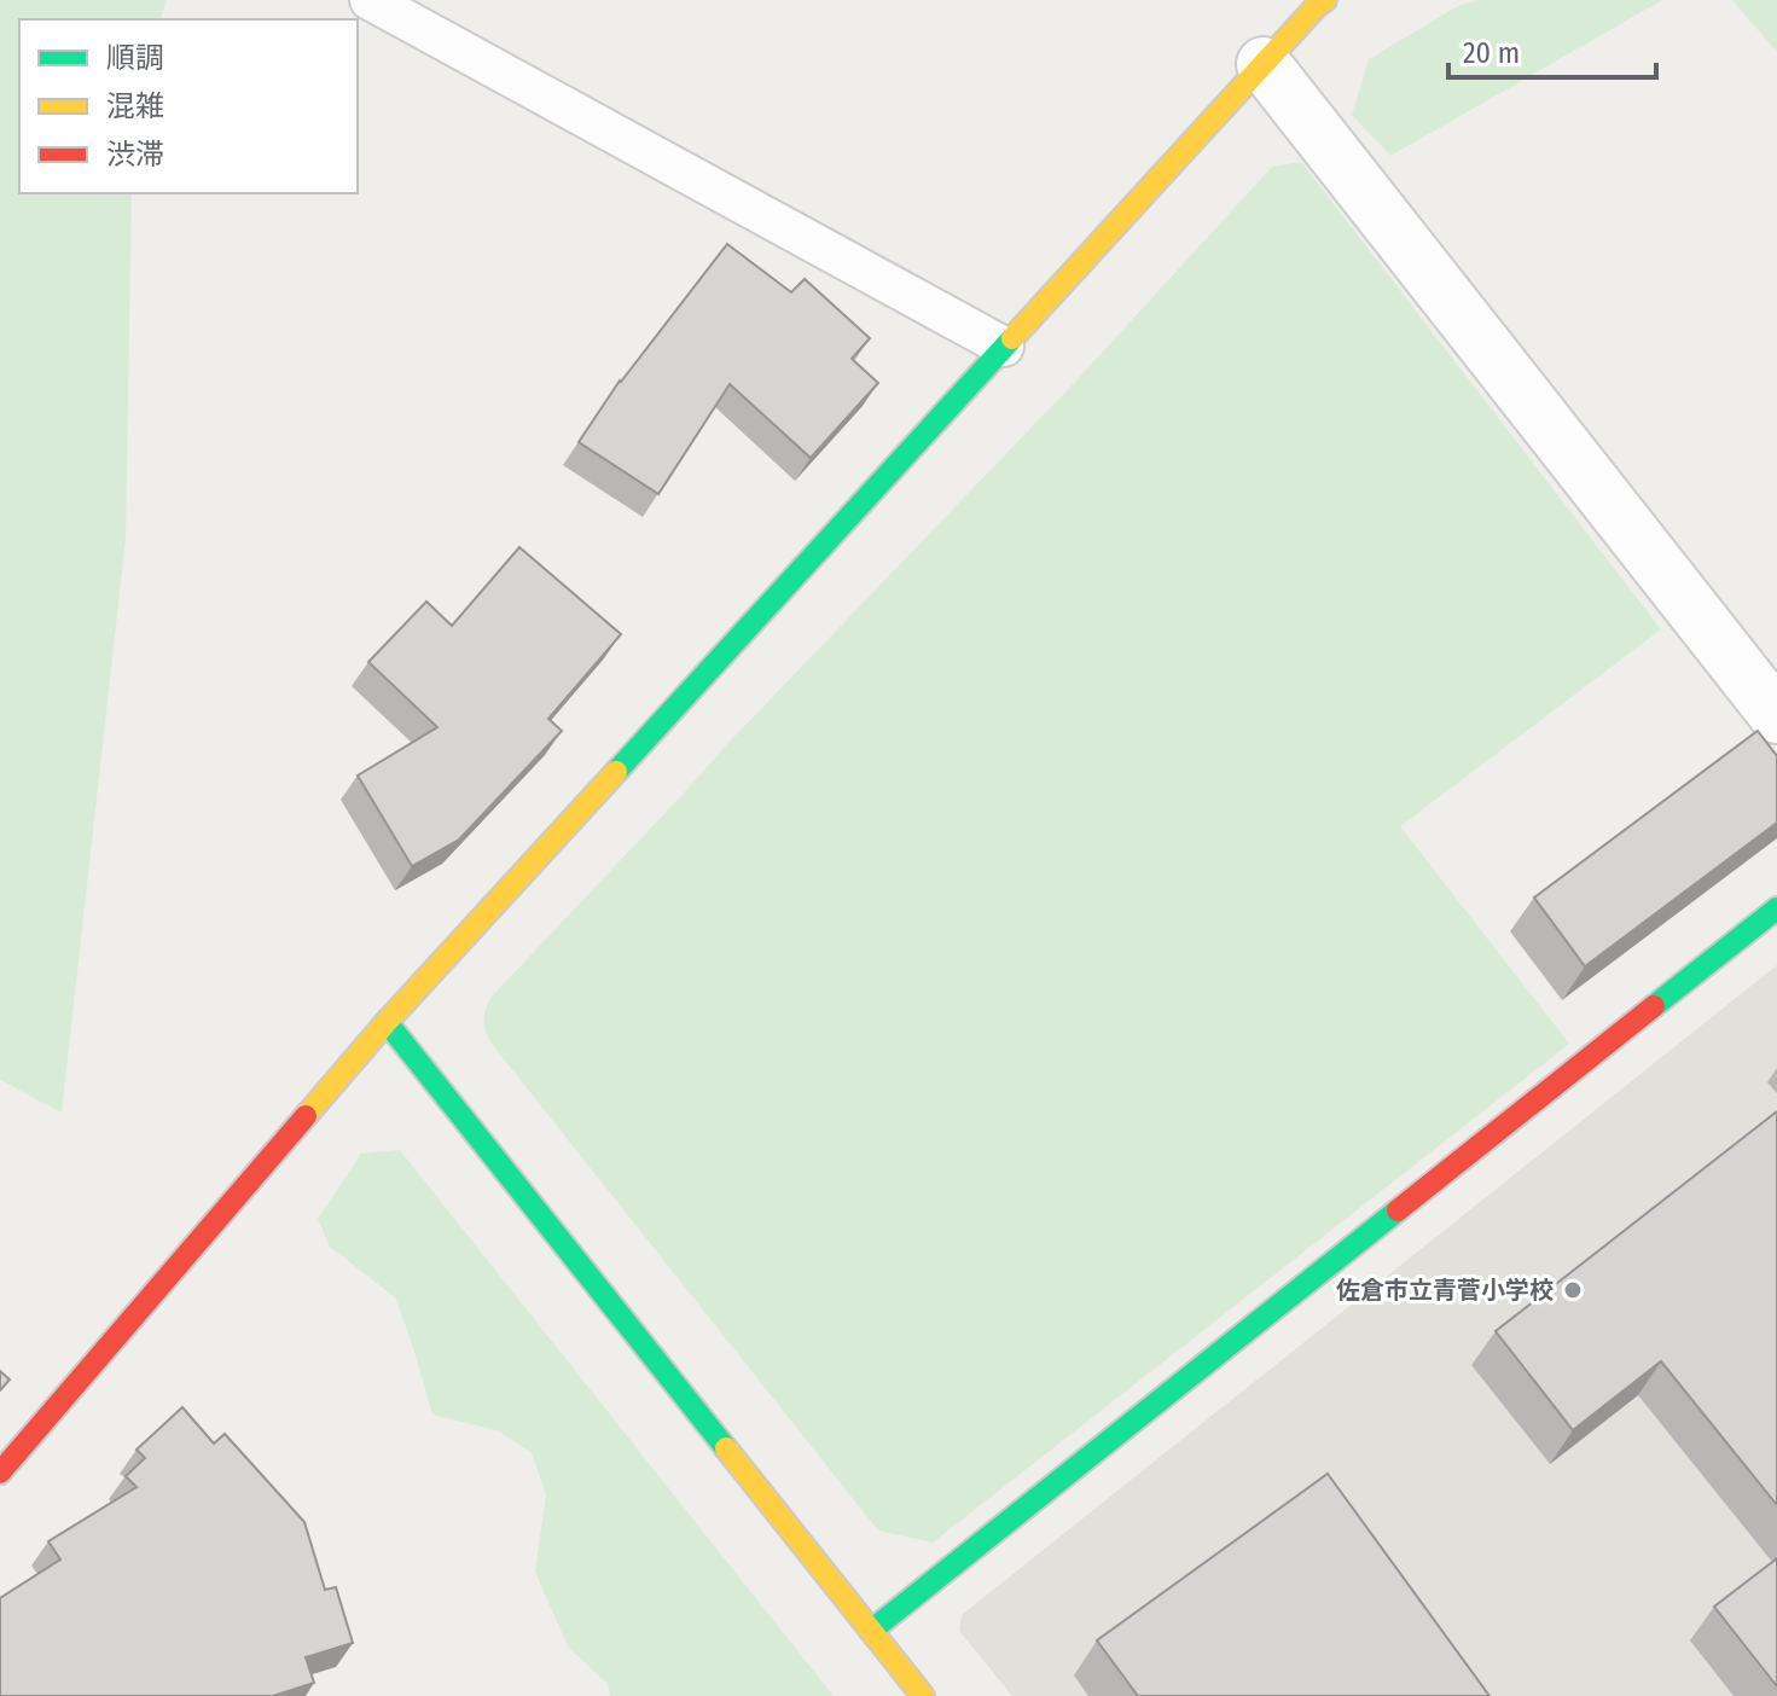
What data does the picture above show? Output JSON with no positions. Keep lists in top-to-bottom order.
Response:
{
  "places": ["佐倉市立青菅小学校"],
  "legend": ["順調", "混雑", "渋滞"],
  "scale_bar": "20 m"
}
